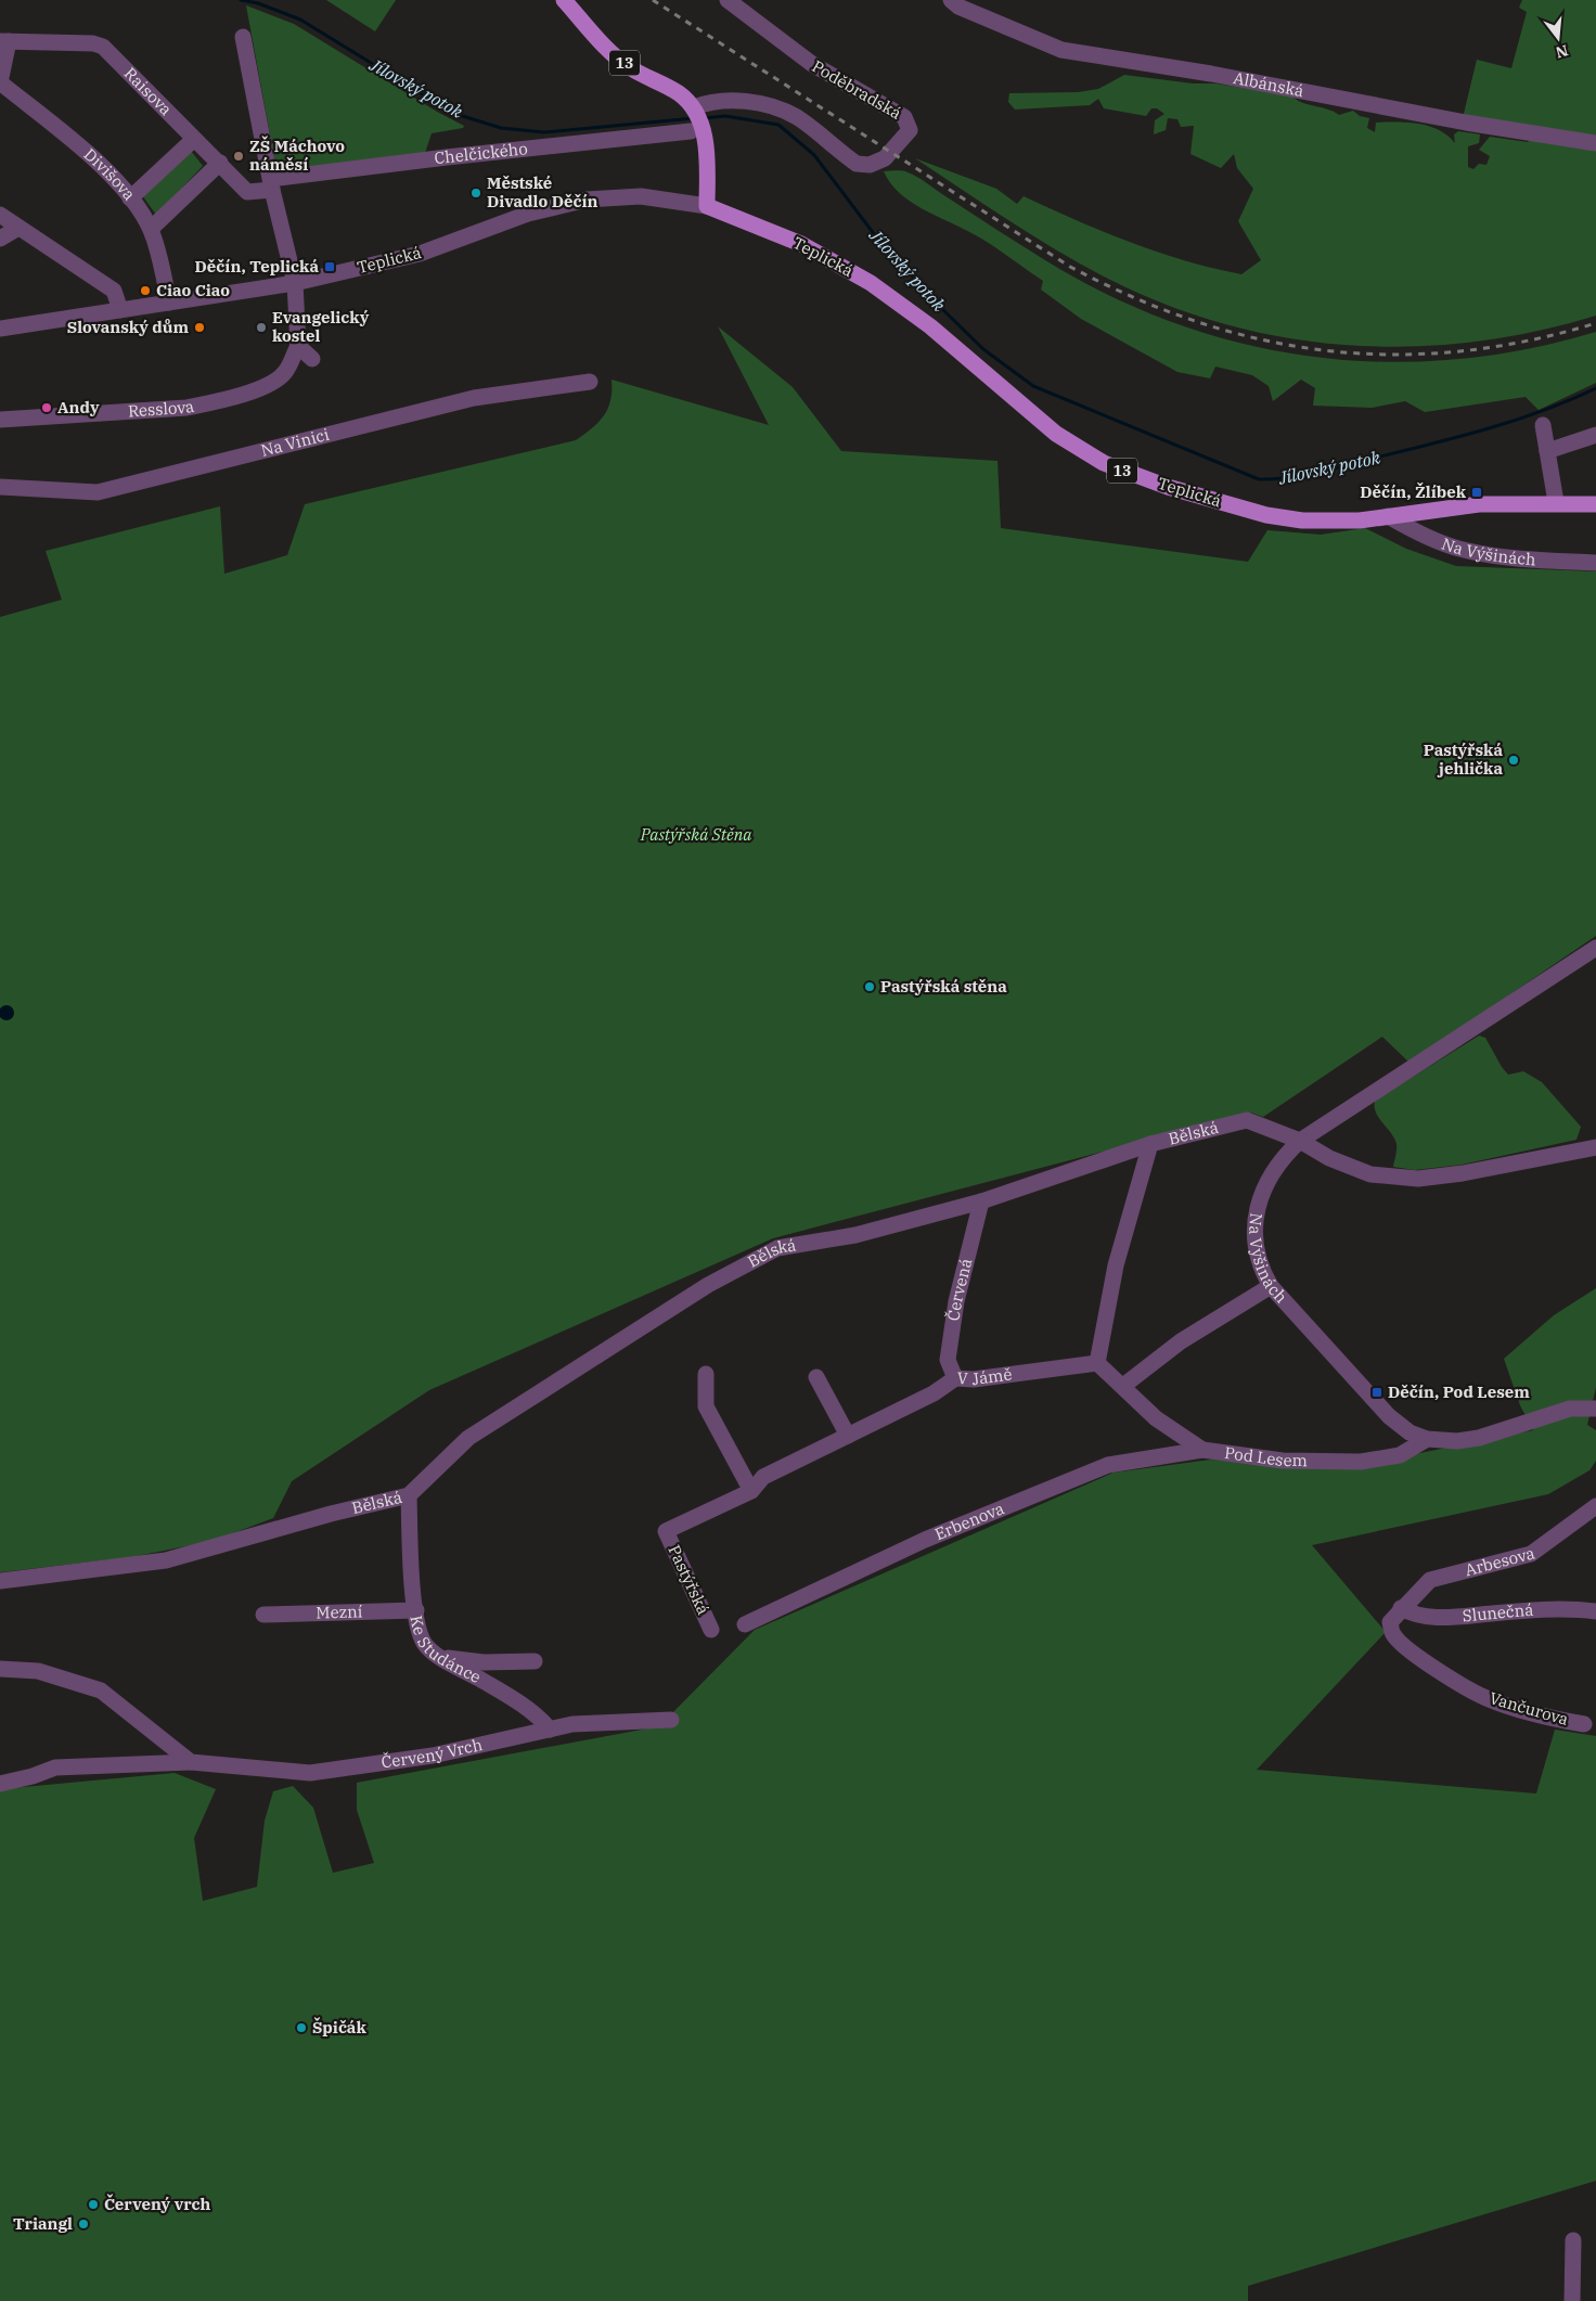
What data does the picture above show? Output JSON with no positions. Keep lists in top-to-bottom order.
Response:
{
  "streets": {
    "main road": ["13", "Teplická"],
    "street": [
      "Albánská",
      "Poděbradská",
      "Raisova",
      "Chelčického",
      "Divišova",
      "Resslova",
      "Na Vinici",
      "Na Výšinách",
      "Bělská",
      "Červená",
      "V Jámě",
      "Pod Lesem",
      "Erbenova",
      "Arbesova",
      "Pastýřská",
      "Mezní",
      "Slunečná",
      "Ke Studánce",
      "Vančurova",
      "Červený Vrch"
    ]
  },
  "crossings": [
    ["13", "Poděbradská"],
    ["13", "Chelčického"],
    ["13", "Teplická"],
    ["Raisova", "Chelčického"],
    ["Divišova", "Teplická"],
    ["Teplická", "Na Výšinách"],
    ["Na Výšinách", "Bělská"],
    ["Na Výšinách", "Pod Lesem"],
    ["Bělská", "Červená"],
    ["Bělská", "Ke Studánce"],
    ["Červená", "V Jámě"],
    ["V Jámě", "Pastýřská"],
    ["Pod Lesem", "Erbenova"],
    ["Arbesova", "Slunečná"],
    ["Arbesova", "Vančurova"],
    ["Mezní", "Ke Studánce"],
    ["Slunečná", "Vančurova"],
    ["Ke Studánce", "Červený Vrch"]
  ],
  "water": ["Jílovský potok"],
  "parks": ["Pastýřská Stěna"],
  "places": {
    "other": [
      "ZŠ Máchovo náměsí",
      "Městské Divadlo Děčín",
      "Ciao Ciao",
      "Slovanský dům",
      "Evangelický kostel",
      "Andy",
      "Pastýřská jehlička",
      "Pastýřská stěna",
      "Špičák",
      "Červený vrch",
      "Triangl"
    ],
    "transit": ["Děčín, Teplická", "Děčín, Žlíbek", "Děčín, Pod Lesem"]
  },
  "north": "bottom"
}
